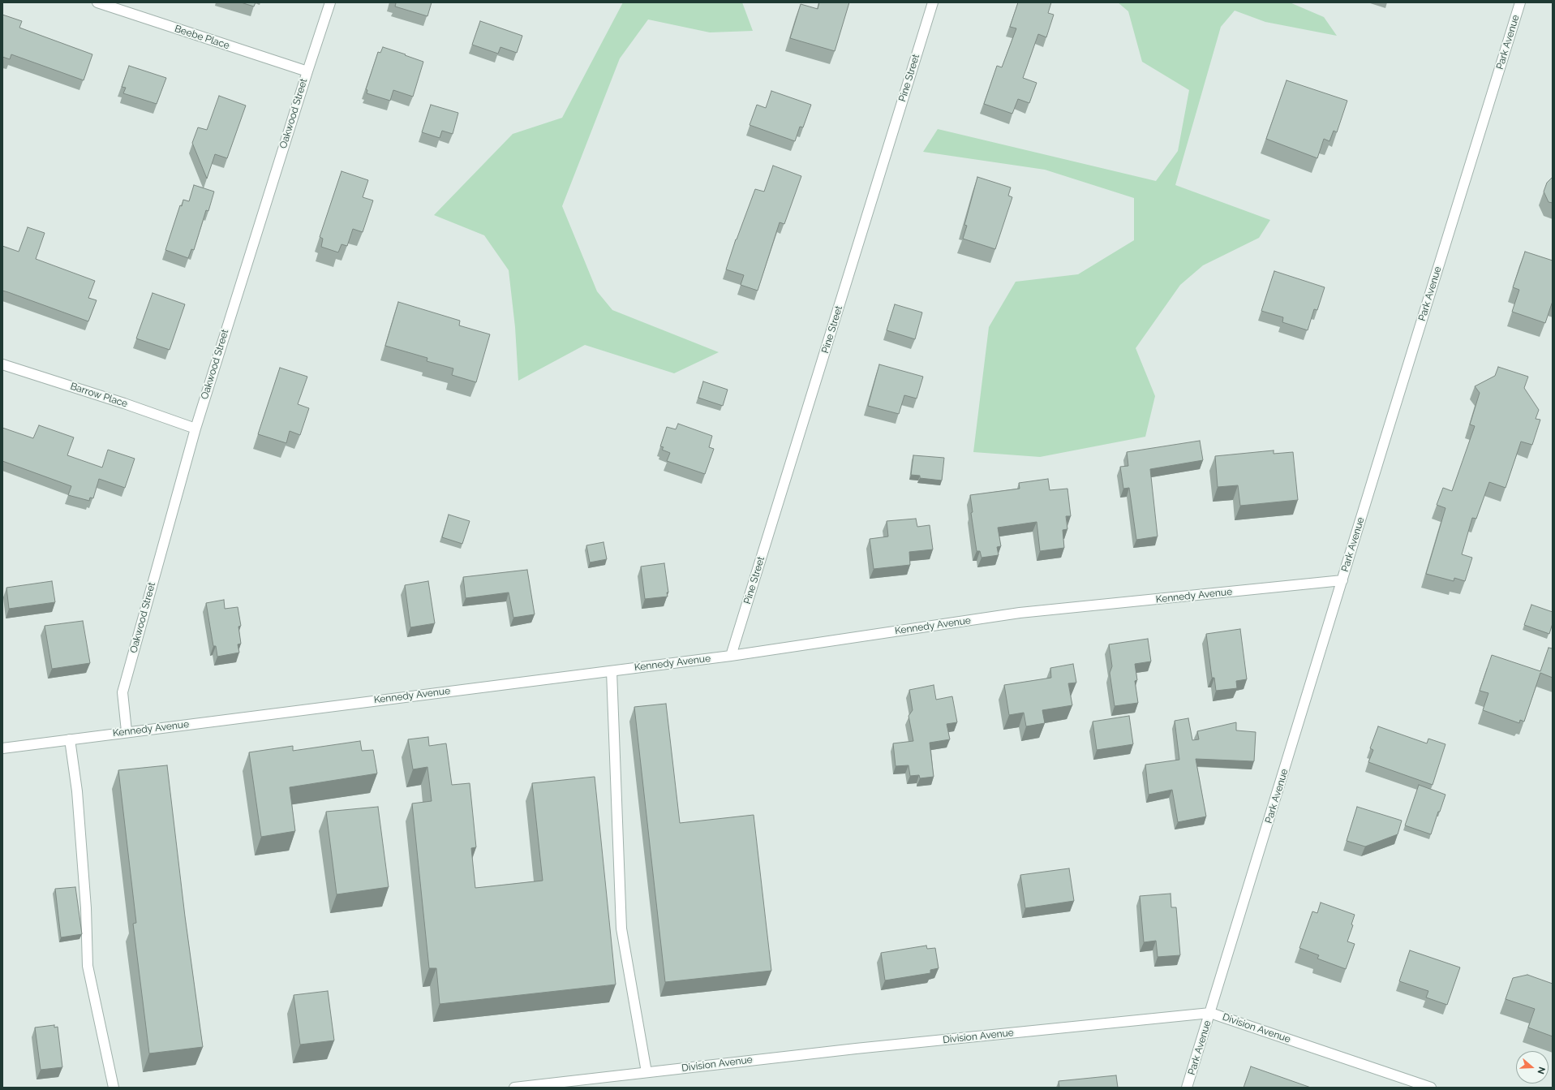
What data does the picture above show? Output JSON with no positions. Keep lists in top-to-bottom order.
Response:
{
  "streets": {
    "street": [
      "Beebe Place",
      "Park Avenue",
      "Pine Street",
      "Oakwood Street",
      "Barrow Place",
      "Kennedy Avenue",
      "Division Avenue"
    ]
  },
  "crossings": [
    ["Beebe Place", "Oakwood Street"],
    ["Park Avenue", "Kennedy Avenue"],
    ["Park Avenue", "Division Avenue"],
    ["Pine Street", "Kennedy Avenue"],
    ["Oakwood Street", "Barrow Place"],
    ["Oakwood Street", "Kennedy Avenue"]
  ],
  "north": "right"
}
